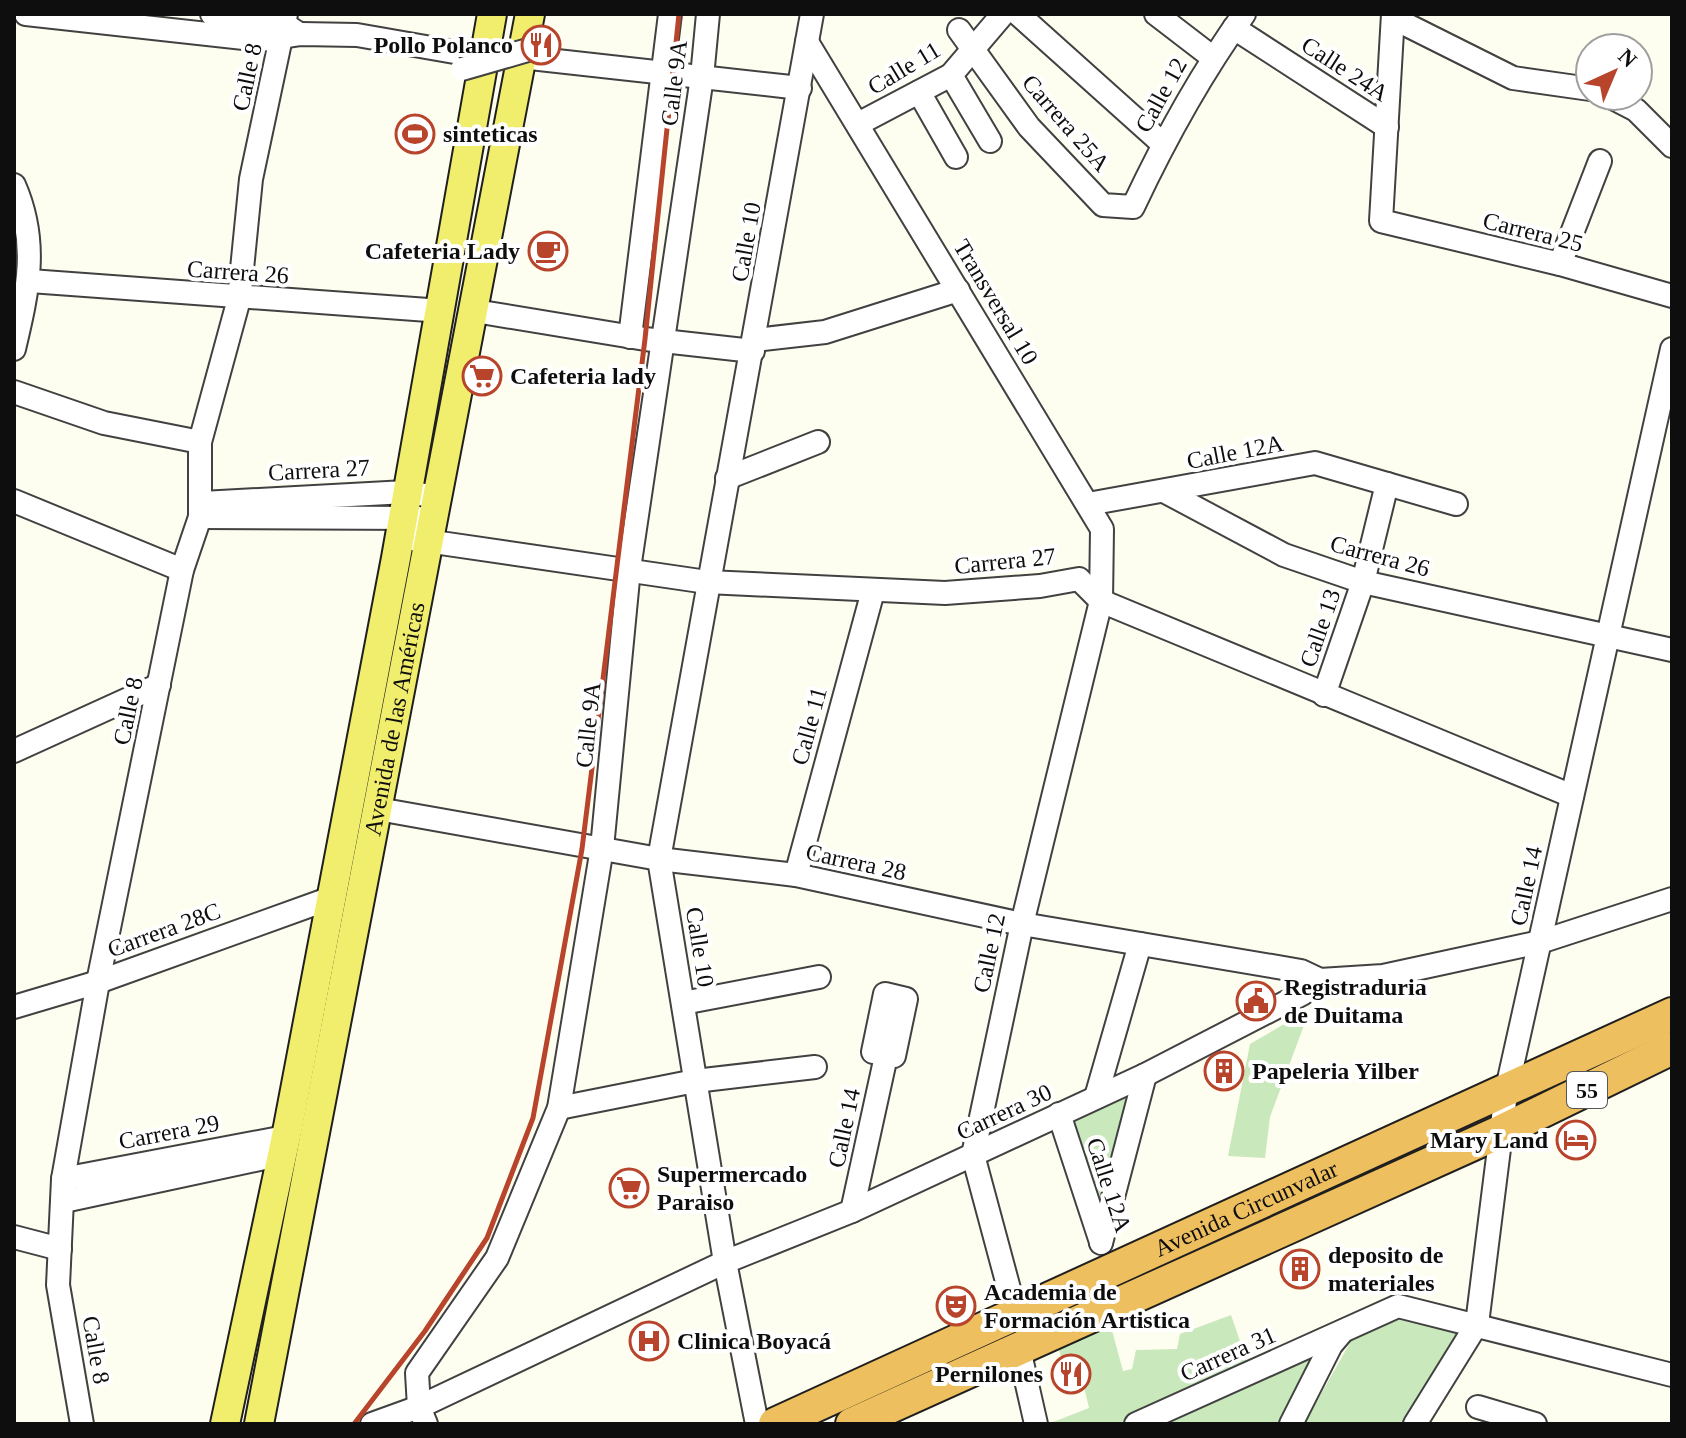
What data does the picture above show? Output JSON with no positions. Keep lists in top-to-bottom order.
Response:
{
  "streets": {
    "highway": ["55", "Avenida Circunvalar"],
    "main road": ["Avenida de las Américas"],
    "street": [
      "Calle 11",
      "Calle 24A",
      "Calle 8",
      "Calle 9A",
      "Calle 12",
      "Carrera 25A",
      "Carrera 25",
      "Calle 10",
      "Carrera 26",
      "Transversal 10",
      "Calle 12A",
      "Carrera 27",
      "Calle 13",
      "Carrera 28",
      "Calle 14",
      "Carrera 28C",
      "Carrera 30",
      "Carrera 29",
      "Carrera 31"
    ]
  },
  "crossings": [
    ["Calle 11", "Carrera 25A"],
    ["Calle 11", "Transversal 10"],
    ["Calle 11", "Carrera 27"],
    ["Calle 11", "Carrera 28"],
    ["Calle 24A", "Calle 12"],
    ["Calle 24A", "Carrera 25"],
    ["Calle 8", "Carrera 26"],
    ["Calle 8", "Carrera 27"],
    ["Calle 8", "Carrera 28C"],
    ["Calle 8", "Carrera 29"],
    ["Calle 9A", "Carrera 27"],
    ["Calle 9A", "Carrera 28"],
    ["Calle 9A", "Carrera 30"],
    ["Calle 12", "Carrera 25A"],
    ["Calle 12", "Transversal 10"],
    ["Calle 12", "Carrera 27"],
    ["Calle 12", "Carrera 28"],
    ["Calle 12", "Carrera 30"],
    ["Calle 12", "Avenida Circunvalar"],
    ["Calle 10", "Transversal 10"],
    ["Calle 10", "Carrera 27"],
    ["Calle 10", "Carrera 28"],
    ["Calle 10", "Carrera 30"],
    ["Carrera 26", "Calle 12A"],
    ["Carrera 26", "Calle 13"],
    ["Carrera 26", "Avenida de las Américas"],
    ["Carrera 26", "Calle 14"],
    ["Transversal 10", "Carrera 27"],
    ["Calle 12A", "Calle 13"],
    ["Calle 12A", "Carrera 30"],
    ["Calle 12A", "Avenida Circunvalar"],
    ["Carrera 27", "Calle 13"],
    ["Carrera 27", "Avenida de las Américas"],
    ["Carrera 27", "Calle 14"],
    ["Avenida de las Américas", "Carrera 28"],
    ["Avenida de las Américas", "Carrera 28C"],
    ["Avenida de las Américas", "Carrera 29"],
    ["Carrera 28", "Carrera 30"],
    ["Calle 14", "Carrera 30"],
    ["Calle 14", "Avenida Circunvalar"]
  ],
  "places": {
    "restaurant": ["Pollo Polanco", "Pernilones"],
    "sports": ["sinteticas"],
    "cafe": ["Cafeteria Lady"],
    "supermarket": ["Cafeteria lady", "Supermercado Paraiso"],
    "public building": ["Registraduria de Duitama"],
    "building": ["Papeleria Yilber", "deposito de materiales"],
    "hotel": ["Mary Land"],
    "theatre": ["Academia de Formación Artistica"],
    "hospital": ["Clinica Boyacá"]
  },
  "north": "top right"
}
